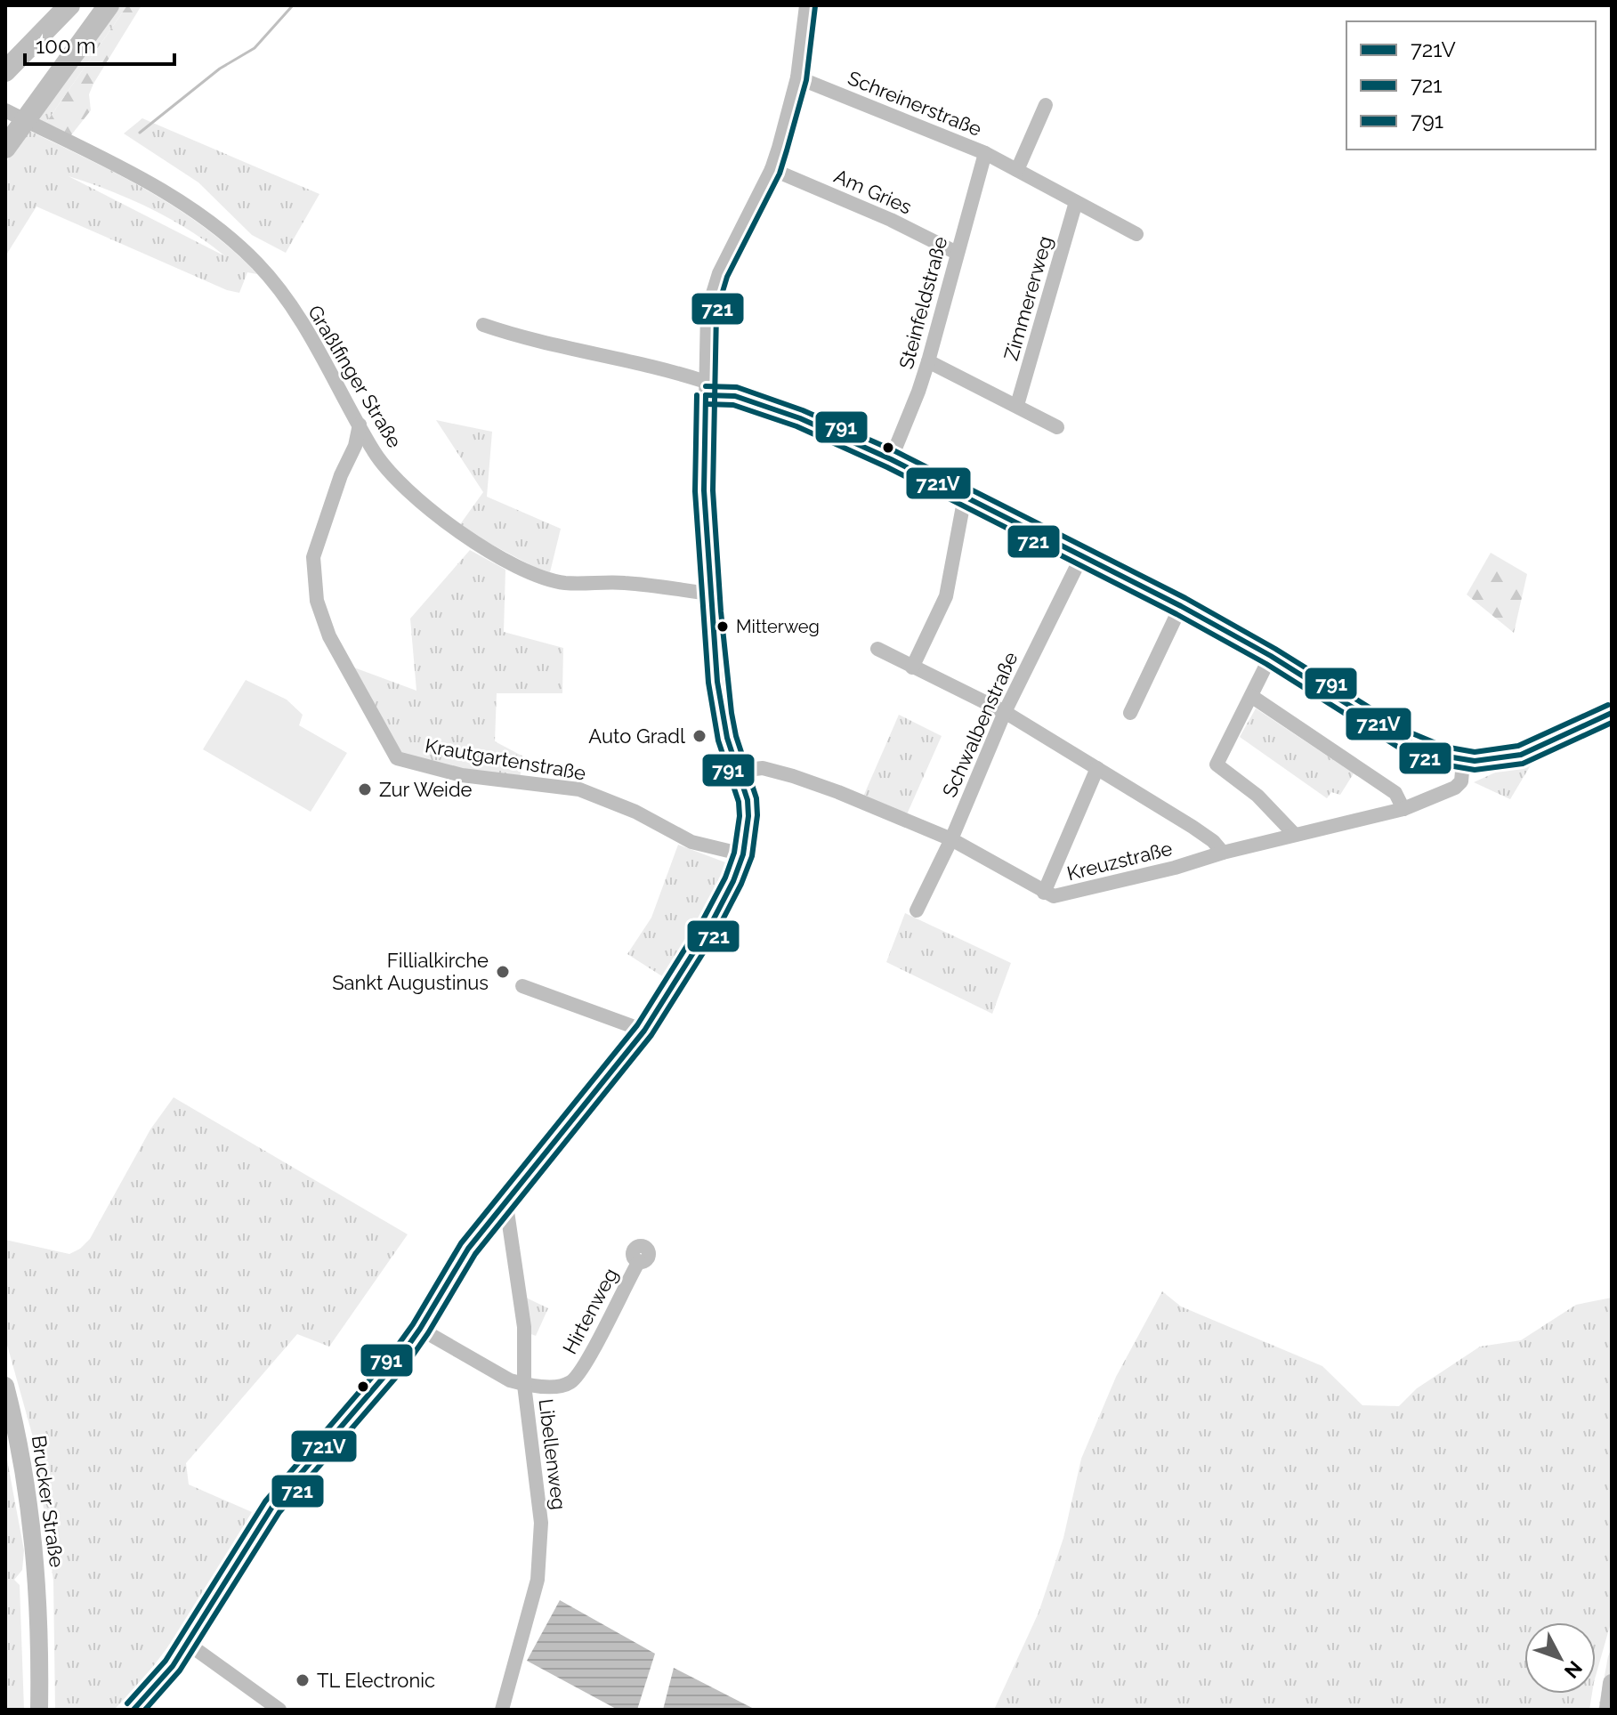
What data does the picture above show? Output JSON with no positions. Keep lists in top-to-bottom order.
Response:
{
  "streets": {
    "main road": ["Brucker Straße"],
    "street": [
      "Schreinerstraße",
      "Am Gries",
      "Zimmererweg",
      "Steinfeldstraße",
      "Graßlfinger Straße",
      "Schwalbenstraße",
      "Krautgartenstraße",
      "Kreuzstraße",
      "Hirtenweg",
      "Libellenweg"
    ]
  },
  "crossings": [
    ["Schreinerstraße", "Zimmererweg"],
    ["Schreinerstraße", "Steinfeldstraße"],
    ["Am Gries", "Steinfeldstraße"],
    ["Graßlfinger Straße", "Krautgartenstraße"],
    ["Schwalbenstraße", "Kreuzstraße"],
    ["Hirtenweg", "Libellenweg"]
  ],
  "places": [
    "Mitterweg",
    "Auto Gradl",
    "Zur Weide",
    "Fillialkirche Sankt Augustinus",
    "TL Electronic"
  ],
  "lines": ["transit line 721", "transit line 791", "transit line 721V"],
  "legend": ["721V", "721", "791"],
  "scale_bar": "100 m",
  "north": "bottom right"
}
